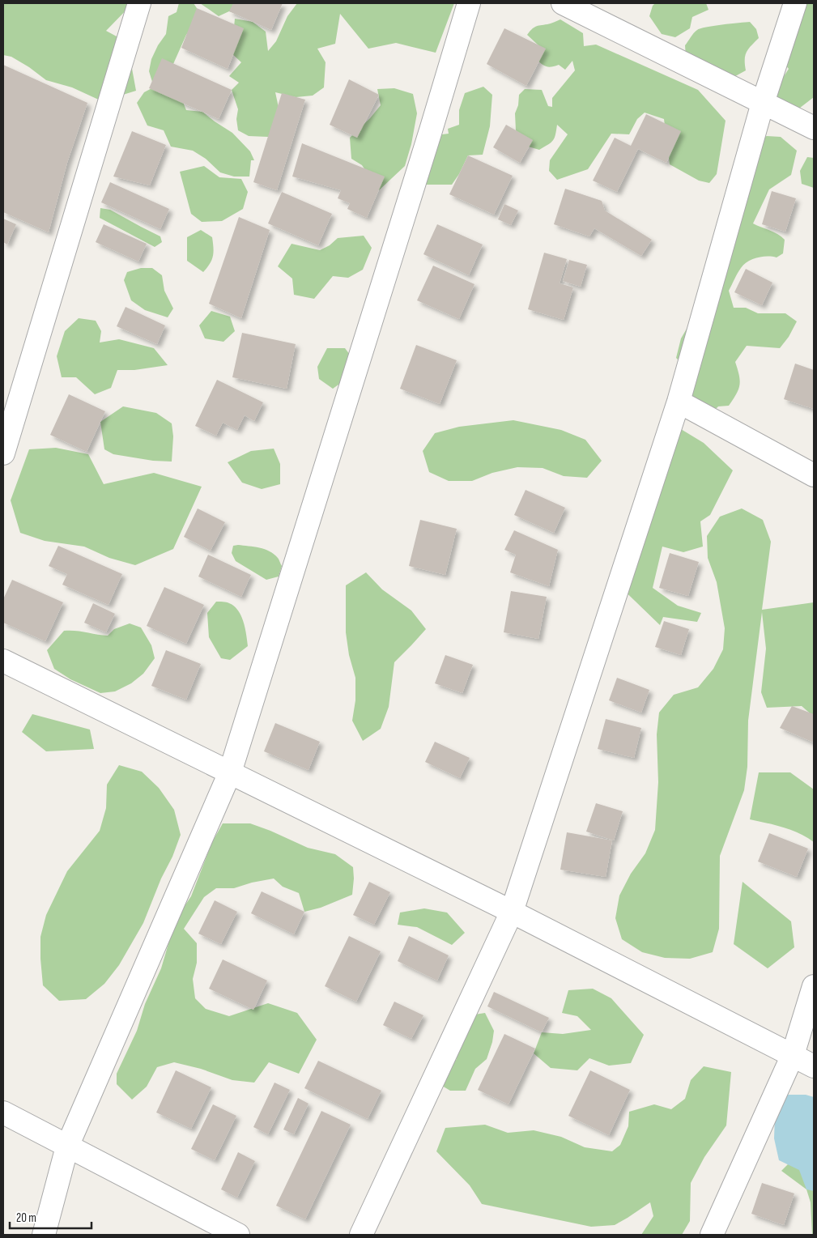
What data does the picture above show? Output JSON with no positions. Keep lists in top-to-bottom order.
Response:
{
  "scale_bar": "20 m"
}
